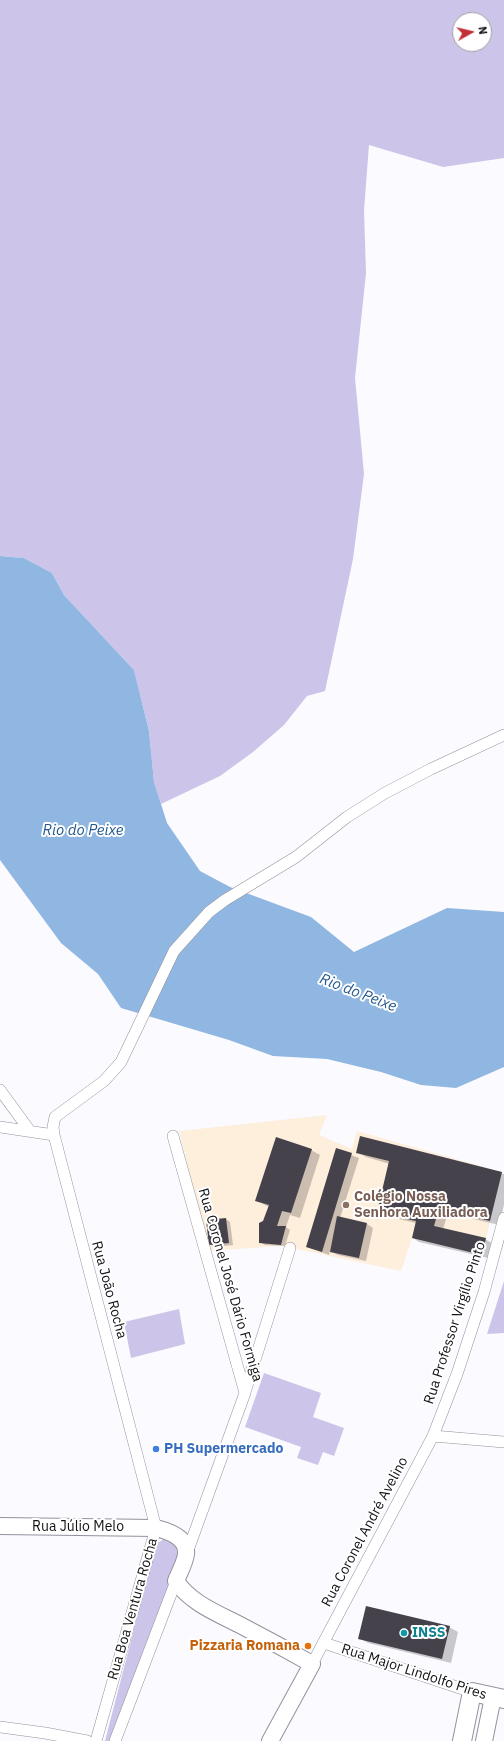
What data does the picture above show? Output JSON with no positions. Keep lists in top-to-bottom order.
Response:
{
  "streets": {
    "main road": ["Rua Major Lindolfo Pires"],
    "street": [
      "Rua Coronel José Dário Formiga",
      "Rua João Rocha",
      "Rua Professor Virgílio Pinto",
      "Rua Júlio Melo",
      "Rua Coronel André Avelino",
      "Rua Boa Ventura Rocha"
    ]
  },
  "crossings": [
    ["Rua Coronel José Dário Formiga", "Rua Boa Ventura Rocha"],
    ["Rua João Rocha", "Rua Júlio Melo"],
    ["Rua João Rocha", "Rua Boa Ventura Rocha"],
    ["Rua Professor Virgílio Pinto", "Rua Coronel André Avelino"],
    ["Rua Júlio Melo", "Rua Boa Ventura Rocha"],
    ["Rua Coronel André Avelino", "Rua Major Lindolfo Pires"]
  ],
  "water": ["Rio do Peixe"],
  "places": [
    "Colégio Nossa Senhora Auxiliadora",
    "PH Supermercado",
    "INSS",
    "Pizzaria Romana"
  ],
  "north": "right"
}
